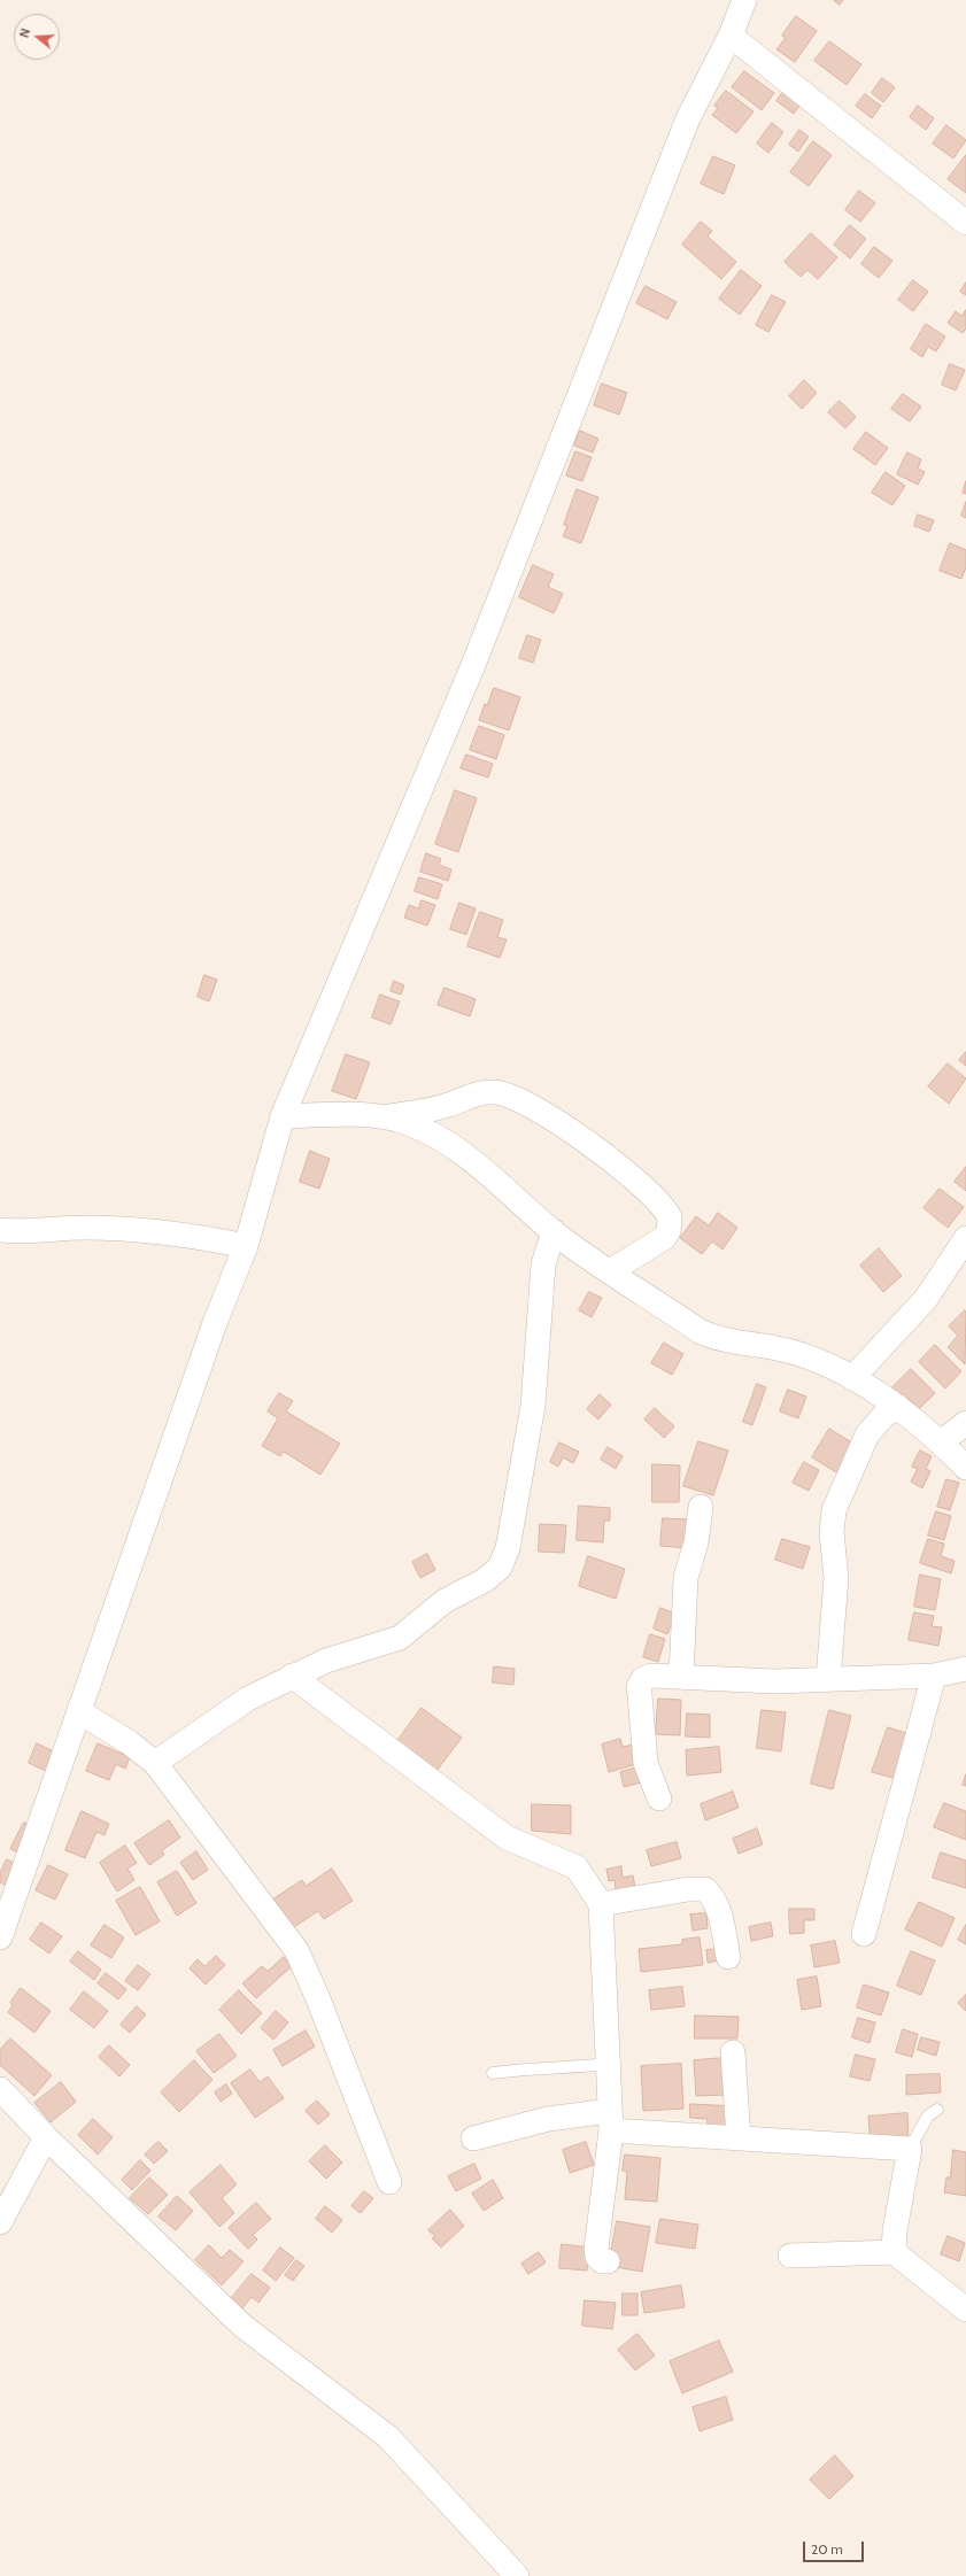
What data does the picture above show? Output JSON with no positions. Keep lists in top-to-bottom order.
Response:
{
  "scale_bar": "20 m",
  "north": "left"
}
